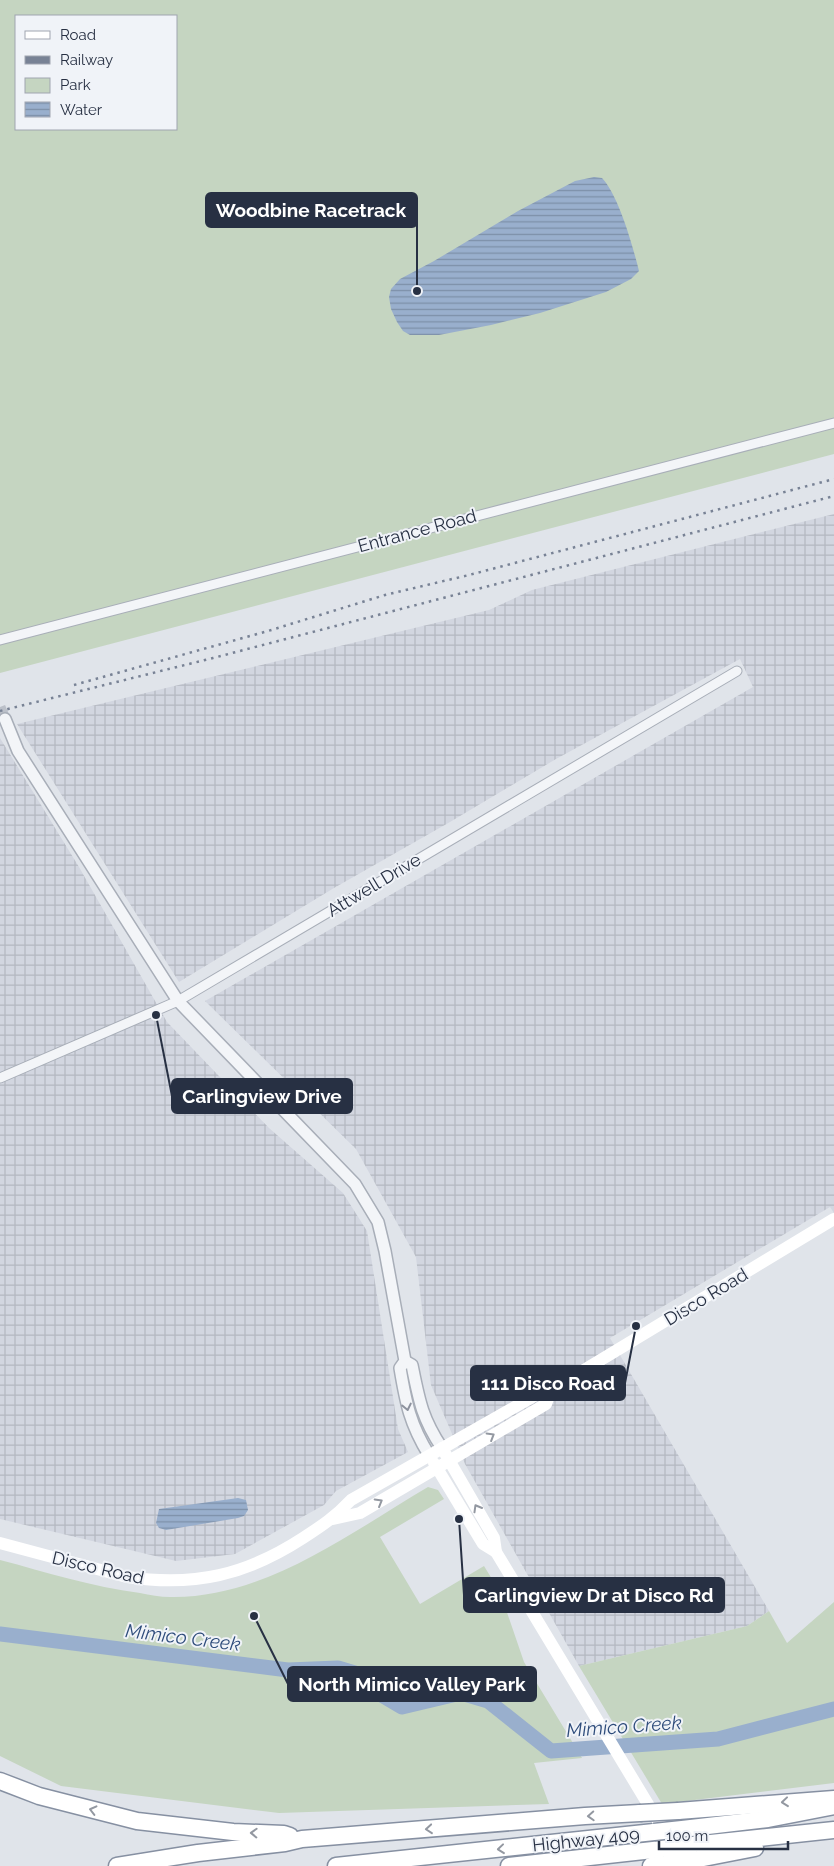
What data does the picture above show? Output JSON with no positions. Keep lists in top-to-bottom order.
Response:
{
  "streets": {
    "highway": ["Highway 409"],
    "main road": ["Disco Road"],
    "street": ["Entrance Road", "Attwell Drive"]
  },
  "water": ["Mimico Creek"],
  "places": [
    "Woodbine Racetrack",
    "Carlingview Drive",
    "111 Disco Road",
    "Carlingview Dr at Disco Rd",
    "North Mimico Valley Park"
  ],
  "legend": [
    "Road",
    "Railway",
    "Park",
    "Water"
  ],
  "scale_bar": "100 m"
}
